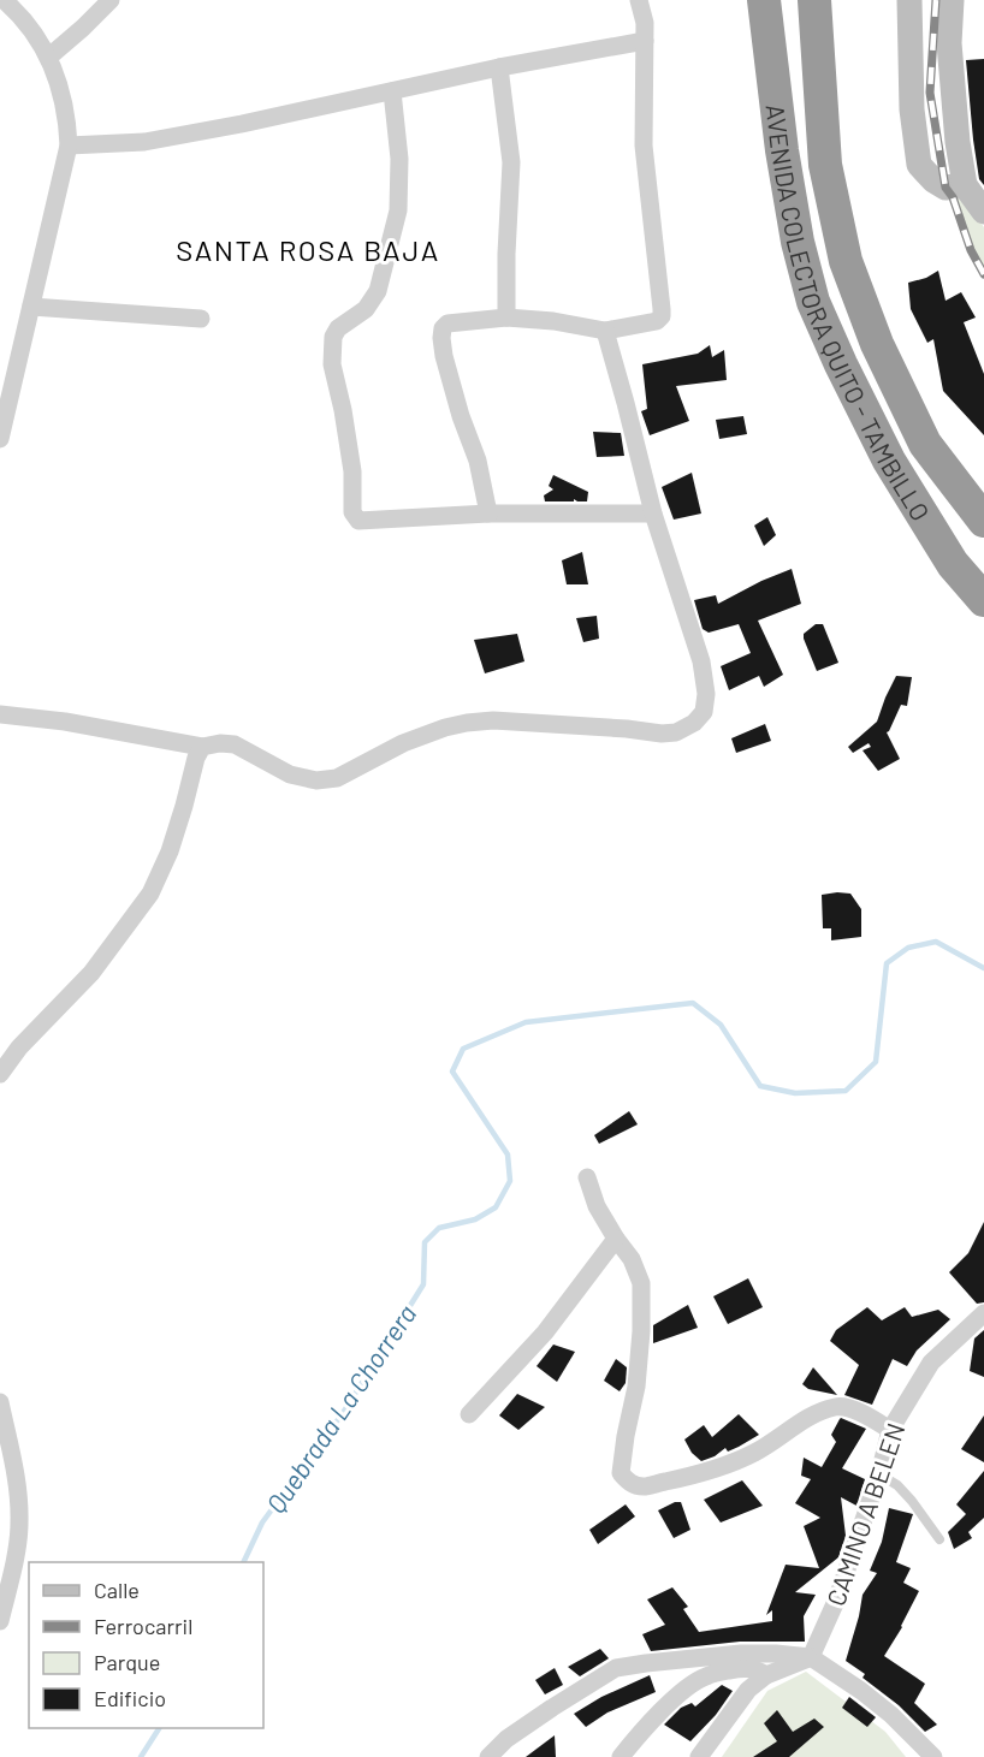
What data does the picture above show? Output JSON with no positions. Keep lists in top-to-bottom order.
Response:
{
  "streets": {
    "highway": ["AVENIDA COLECTORA QUITO - TAMBILLO"],
    "street": ["CAMINO A BELEN"]
  },
  "districts": ["SANTA ROSA BAJA"],
  "water": ["Quebrada La Chorrera"],
  "legend": [
    "Calle",
    "Ferrocarril",
    "Parque",
    "Edificio"
  ]
}
